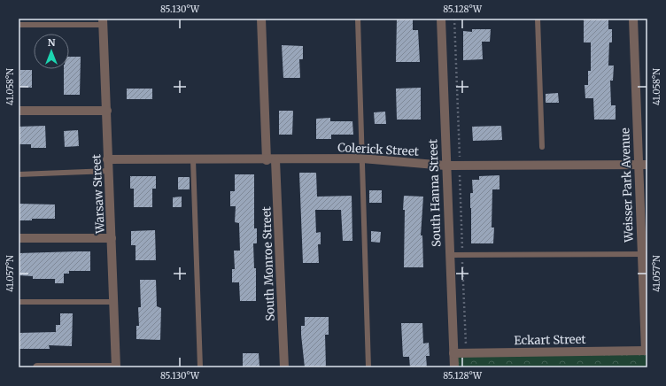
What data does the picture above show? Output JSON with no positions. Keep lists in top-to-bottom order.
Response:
{
  "streets": {
    "street": [
      "Colerick Street",
      "Weisser Park Avenue",
      "South Hanna Street",
      "Warsaw Street",
      "South Monroe Street",
      "Eckart Street"
    ]
  },
  "crossings": [
    ["Colerick Street", "Weisser Park Avenue"],
    ["Colerick Street", "South Hanna Street"],
    ["Colerick Street", "Warsaw Street"],
    ["Colerick Street", "South Monroe Street"],
    ["Weisser Park Avenue", "Eckart Street"],
    ["South Hanna Street", "Eckart Street"]
  ],
  "north": "top",
  "coordinates": [
    "85.130°W",
    "85.128°W",
    "41.058°N",
    "41.057°N"
  ]
}
